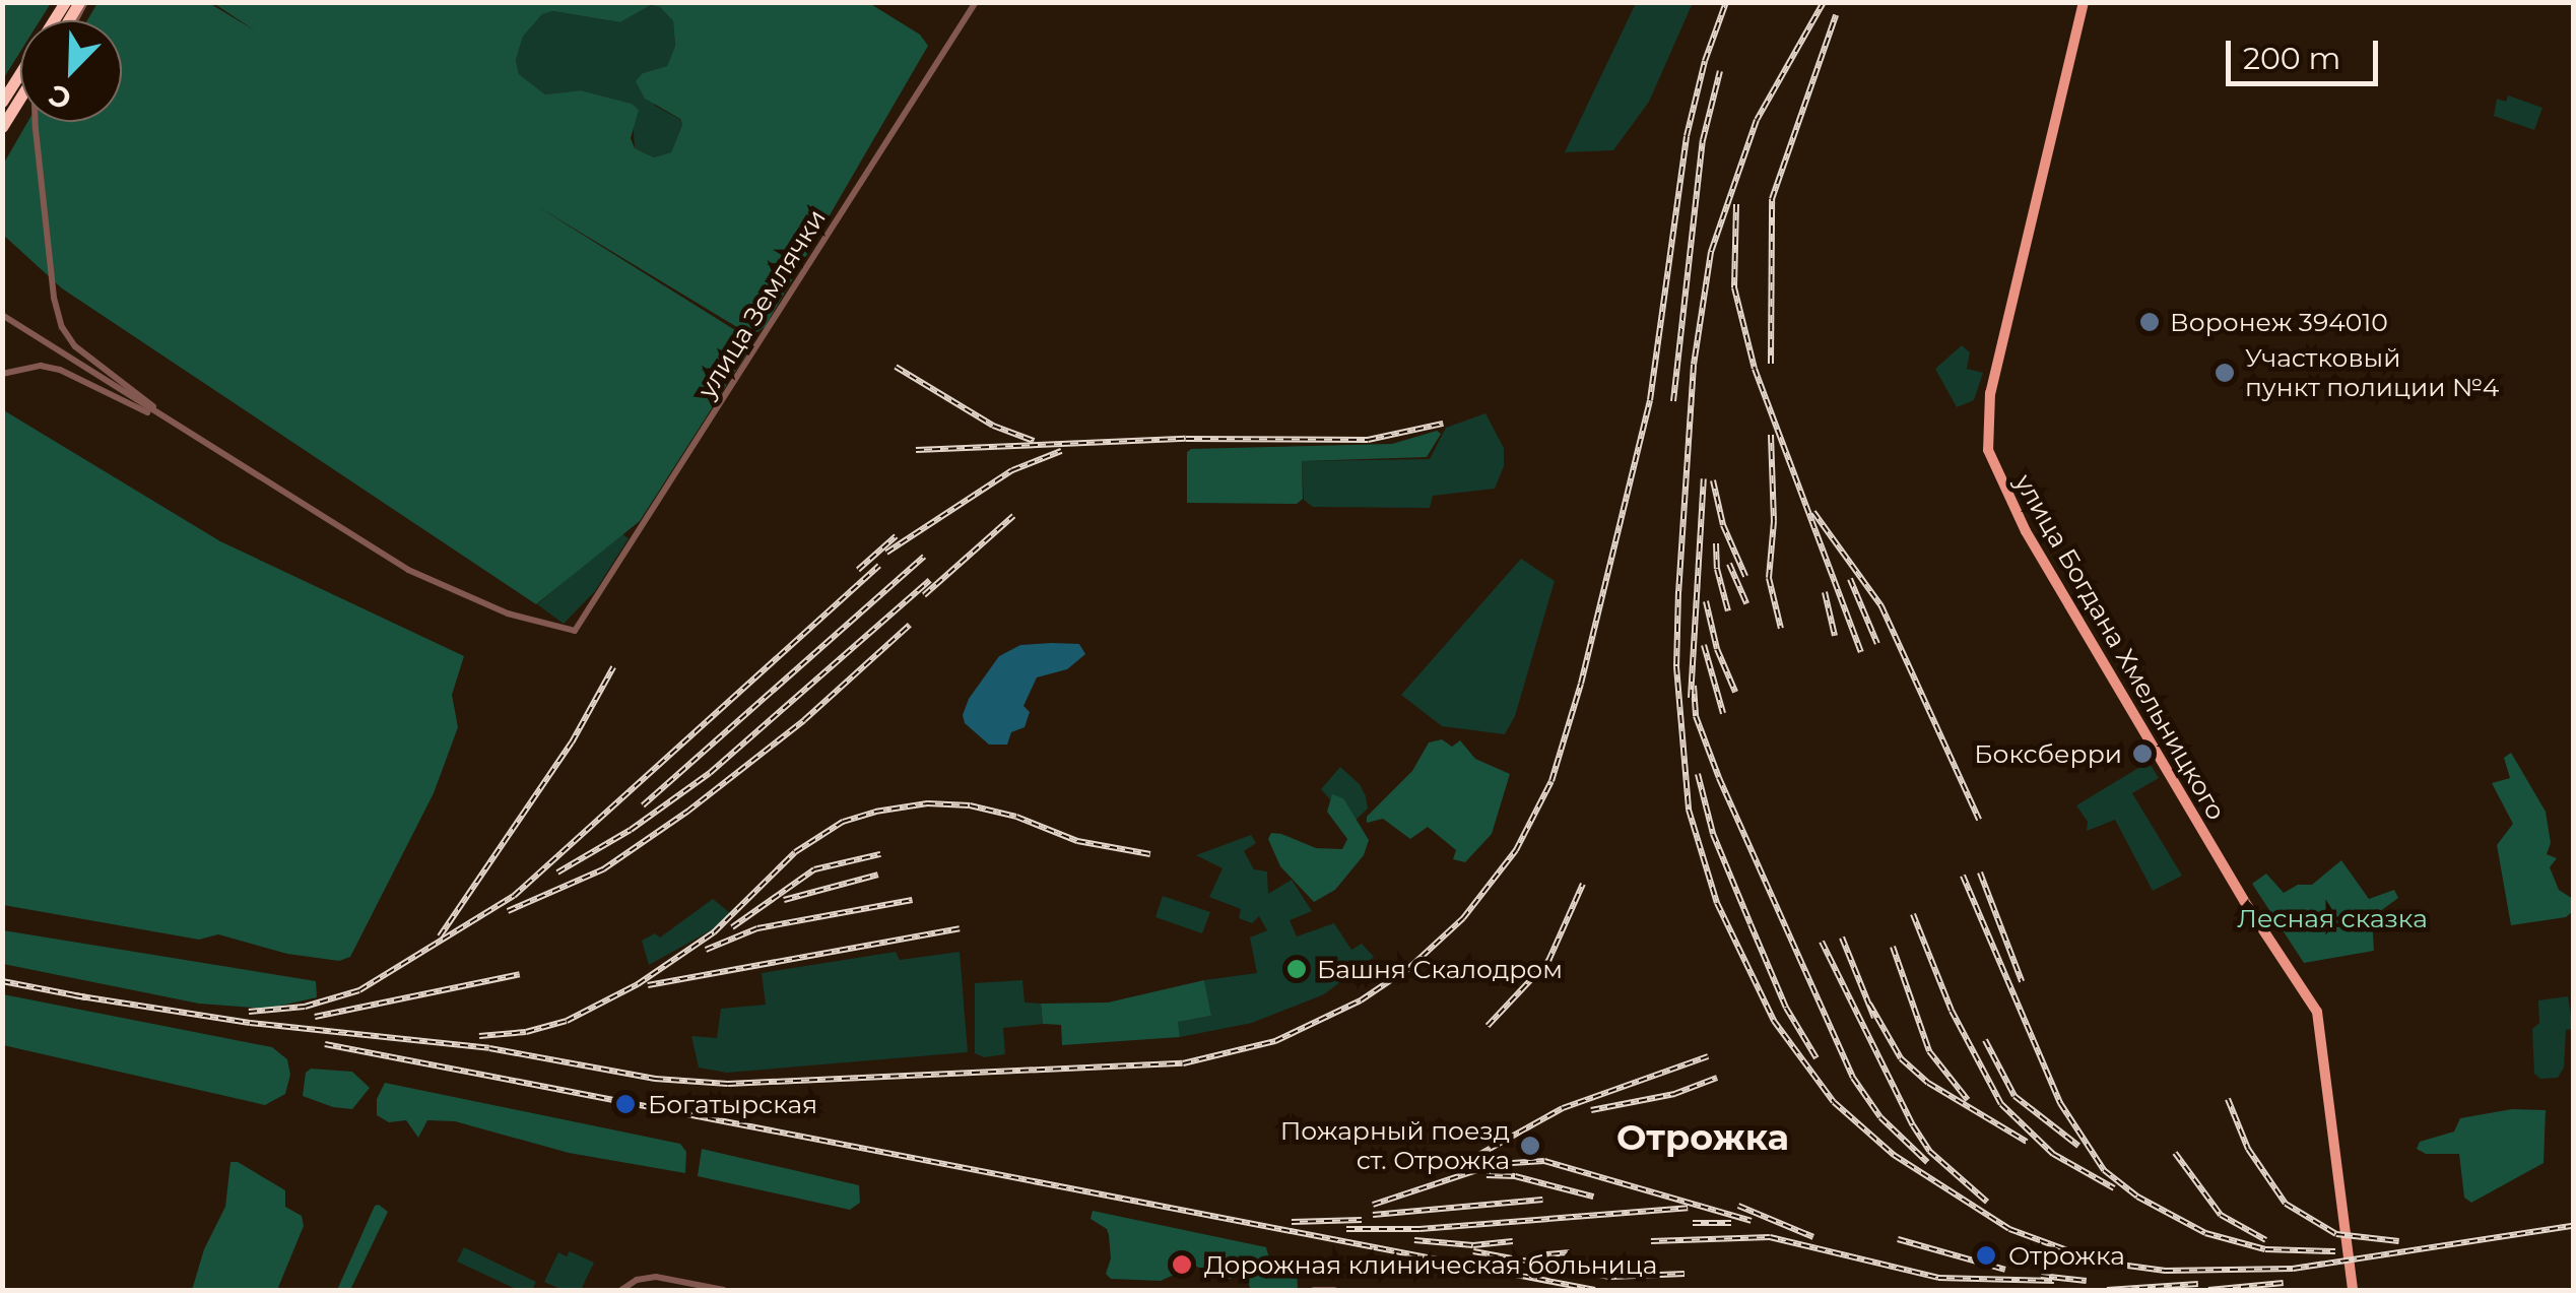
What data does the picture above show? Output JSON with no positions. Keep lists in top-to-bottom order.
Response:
{
  "streets": {
    "main road": ["улица Богдана Хмельницкого"],
    "street": ["улица Землячки"]
  },
  "districts": ["Отрожка"],
  "parks": ["Лесная сказка"],
  "places": [
    "Воронеж 394010",
    "Участковый пункт полиции №4",
    "Боксберри",
    "Башня Скалодром",
    "Богатырская",
    "Пожарный поезд ст. Отрожка",
    "Отрожка",
    "Дорожная клиническая больница"
  ],
  "scale_bar": "200 m",
  "north": "bottom left"
}
